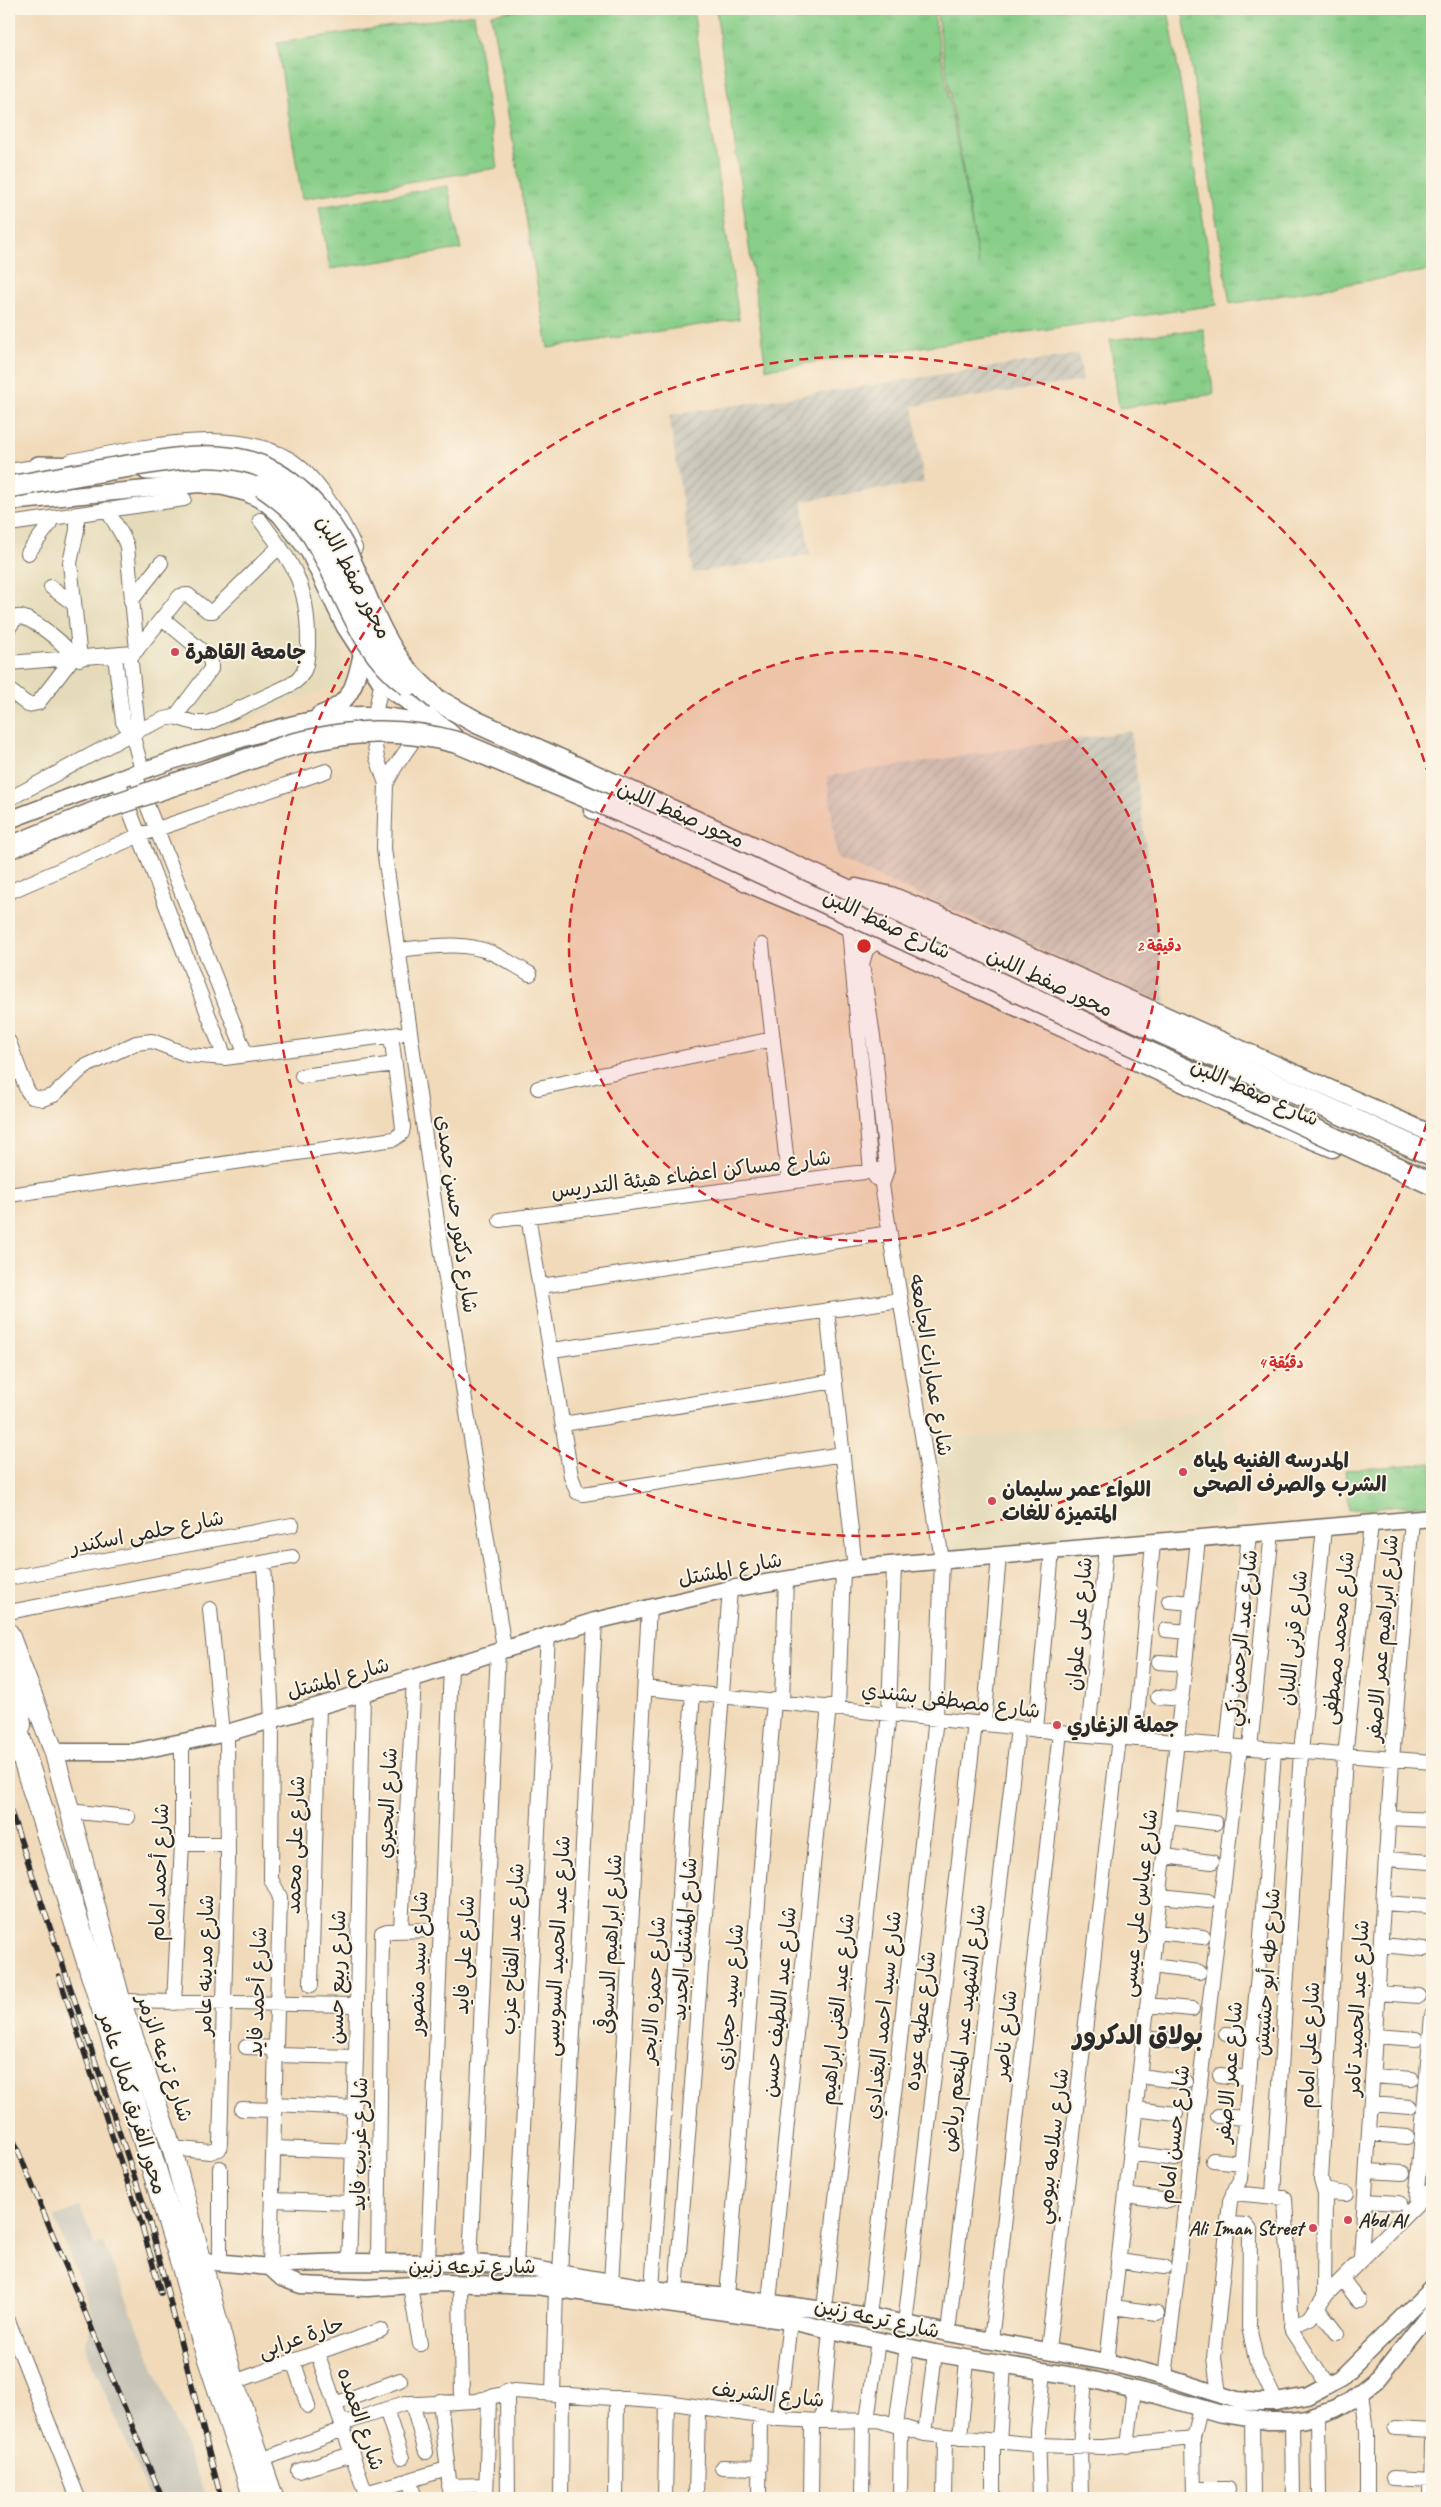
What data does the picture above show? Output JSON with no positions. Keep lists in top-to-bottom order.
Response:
{
  "streets": {
    "highway": ["محور الفريق كمال عامر"],
    "main road": ["محور صفط اللبن", "شارع ترعه الزمر"],
    "street": [
      "شارع صفط اللبن",
      "شارع مساكن اعضاء هيئة التدريس",
      "شارع دكتور حسن حمدى",
      "شارع عمارات الجامعه",
      "شارع حلمى اسكندر",
      "شارع المشتل",
      "شارع على علوان",
      "شارع عبد الرحمن زكي",
      "شارع قرنى اللبان",
      "شارع محمد مصطفى",
      "شارع ابراهيم عمر الاصفر",
      "شارع مصطفى بشندي",
      "شارع البحيري",
      "شارع على محمد",
      "شارع أحمد امام",
      "شارع عباس على عيسى",
      "شارع المشتل الجديد",
      "شارع ابراهيم الدسوقى",
      "شارع عبد الحميد السويسى",
      "شارع عبد الفتاح عزب",
      "شارع على فايد",
      "شارع سيد منصور",
      "شارع مدينه عامر",
      "شارع طه أبو حشيش",
      "شارع ربيع حسن",
      "شارع حمزه الابحر",
      "شارع أحمد فايد",
      "شارع سيد حجازى",
      "شارع عبد اللطيف حسن",
      "شارع عبد الحميد تامر",
      "شارع عبد الغنى ابراهيم",
      "شارع سيد احمد البغدادي",
      "شارع عطيه عوده",
      "شارع الشهيد عبد المنعم رياض",
      "شارع ناصر",
      "شارع على امام",
      "شارع عمر الاصفر",
      "شارع حسن امام",
      "شارع غريب فايد",
      "شارع سلامه بيومي",
      "شارع ترعه زنين",
      "حارة عرابى",
      "شارع الشريف",
      "شارع العمده"
    ]
  },
  "crossings": [
    ["محور صفط اللبن", "شارع صفط اللبن"],
    ["شارع صفط اللبن", "شارع دكتور حسن حمدى"],
    ["شارع صفط اللبن", "شارع عمارات الجامعه"],
    ["شارع مساكن اعضاء هيئة التدريس", "شارع عمارات الجامعه"],
    ["شارع دكتور حسن حمدى", "شارع المشتل"],
    ["شارع دكتور حسن حمدى", "شارع على فايد"],
    ["شارع عمارات الجامعه", "شارع المشتل"],
    ["شارع عمارات الجامعه", "شارع مصطفى بشندي"],
    ["شارع عمارات الجامعه", "شارع سيد احمد البغدادي"],
    ["شارع المشتل", "شارع على علوان"],
    ["شارع المشتل", "شارع عبد الرحمن زكي"],
    ["شارع المشتل", "شارع قرنى اللبان"],
    ["شارع المشتل", "شارع محمد مصطفى"],
    ["شارع المشتل", "شارع ابراهيم عمر الاصفر"],
    ["شارع المشتل", "شارع البحيري"],
    ["شارع المشتل", "شارع على محمد"],
    ["شارع المشتل", "شارع أحمد امام"],
    ["شارع المشتل", "شارع عباس على عيسى"],
    ["شارع المشتل", "شارع المشتل الجديد"],
    ["شارع المشتل", "شارع ابراهيم الدسوقى"],
    ["شارع المشتل", "شارع عبد الحميد السويسى"],
    ["شارع المشتل", "شارع عبد الفتاح عزب"],
    ["شارع المشتل", "شارع على فايد"],
    ["شارع المشتل", "شارع سيد منصور"],
    ["شارع المشتل", "شارع مدينه عامر"],
    ["شارع المشتل", "شارع ربيع حسن"],
    ["شارع المشتل", "شارع أحمد فايد"],
    ["شارع المشتل", "شارع سيد حجازى"],
    ["شارع المشتل", "شارع عبد اللطيف حسن"],
    ["شارع المشتل", "شارع عبد الغنى ابراهيم"],
    ["شارع المشتل", "شارع عطيه عوده"],
    ["شارع المشتل", "شارع ترعه الزمر"],
    ["شارع على علوان", "شارع مصطفى بشندي"],
    ["شارع عبد الرحمن زكي", "شارع مصطفى بشندي"],
    ["شارع عبد الرحمن زكي", "شارع حسن امام"],
    ["شارع قرنى اللبان", "شارع مصطفى بشندي"],
    ["شارع قرنى اللبان", "شارع طه أبو حشيش"],
    ["شارع محمد مصطفى", "شارع مصطفى بشندي"],
    ["شارع محمد مصطفى", "شارع على امام"],
    ["شارع ابراهيم عمر الاصفر", "شارع مصطفى بشندي"],
    ["شارع ابراهيم عمر الاصفر", "شارع عبد الحميد تامر"],
    ["شارع مصطفى بشندي", "شارع عباس على عيسى"],
    ["شارع مصطفى بشندي", "شارع المشتل الجديد"],
    ["شارع مصطفى بشندي", "شارع ابراهيم الدسوقى"],
    ["شارع مصطفى بشندي", "شارع طه أبو حشيش"],
    ["شارع مصطفى بشندي", "شارع حمزه الابحر"],
    ["شارع مصطفى بشندي", "شارع سيد حجازى"],
    ["شارع مصطفى بشندي", "شارع عبد اللطيف حسن"],
    ["شارع مصطفى بشندي", "شارع عبد الحميد تامر"],
    ["شارع مصطفى بشندي", "شارع عبد الغنى ابراهيم"],
    ["شارع مصطفى بشندي", "شارع سيد احمد البغدادي"],
    ["شارع مصطفى بشندي", "شارع عطيه عوده"],
    ["شارع مصطفى بشندي", "شارع الشهيد عبد المنعم رياض"],
    ["شارع مصطفى بشندي", "شارع ناصر"],
    ["شارع مصطفى بشندي", "شارع على امام"],
    ["شارع مصطفى بشندي", "شارع عمر الاصفر"],
    ["شارع مصطفى بشندي", "شارع حسن امام"],
    ["شارع مصطفى بشندي", "شارع سلامه بيومي"],
    ["شارع البحيري", "شارع غريب فايد"],
    ["شارع عباس على عيسى", "شارع ترعه زنين"],
    ["شارع المشتل الجديد", "شارع ترعه زنين"],
    ["شارع ابراهيم الدسوقى", "شارع ترعه زنين"],
    ["شارع عبد الحميد السويسى", "شارع ترعه زنين"],
    ["شارع عبد الحميد السويسى", "شارع الشريف"],
    ["شارع عبد الفتاح عزب", "شارع ترعه زنين"],
    ["شارع على فايد", "شارع ترعه زنين"],
    ["شارع سيد منصور", "شارع غريب فايد"],
    ["شارع سيد منصور", "شارع ترعه زنين"],
    ["شارع مدينه عامر", "شارع ترعه الزمر"],
    ["شارع ربيع حسن", "شارع ترعه زنين"],
    ["شارع حمزه الابحر", "شارع ترعه زنين"],
    ["شارع أحمد فايد", "شارع ترعه زنين"],
    ["شارع سيد حجازى", "شارع ترعه زنين"],
    ["شارع عبد اللطيف حسن", "شارع ترعه زنين"],
    ["شارع عبد الغنى ابراهيم", "شارع ترعه زنين"],
    ["شارع سيد احمد البغدادي", "شارع ترعه زنين"],
    ["شارع عطيه عوده", "شارع ترعه زنين"],
    ["شارع الشهيد عبد المنعم رياض", "شارع ترعه زنين"],
    ["شارع ناصر", "شارع ترعه زنين"],
    ["شارع ترعه الزمر", "شارع ترعه زنين"],
    ["شارع ترعه الزمر", "حارة عرابى"],
    ["شارع ترعه الزمر", "شارع الشريف"],
    ["شارع عمر الاصفر", "شارع ترعه زنين"],
    ["شارع حسن امام", "شارع ترعه زنين"],
    ["شارع غريب فايد", "شارع ترعه زنين"],
    ["شارع سلامه بيومي", "شارع ترعه زنين"],
    ["حارة عرابى", "شارع العمده"],
    ["شارع الشريف", "شارع العمده"]
  ],
  "districts": ["بولاق الدكرور"],
  "places": [
    "جامعة القاهرة",
    "المدرسه الفنيه لمياه الشرب والصرف الصحى",
    "اللواء عمر سليمان المتميزه للغات",
    "جملة الزغاري",
    "Abd Al",
    "Ali Iman Street"
  ],
  "rings": ["2 دقيقة", "4 دقيقة"]
}
